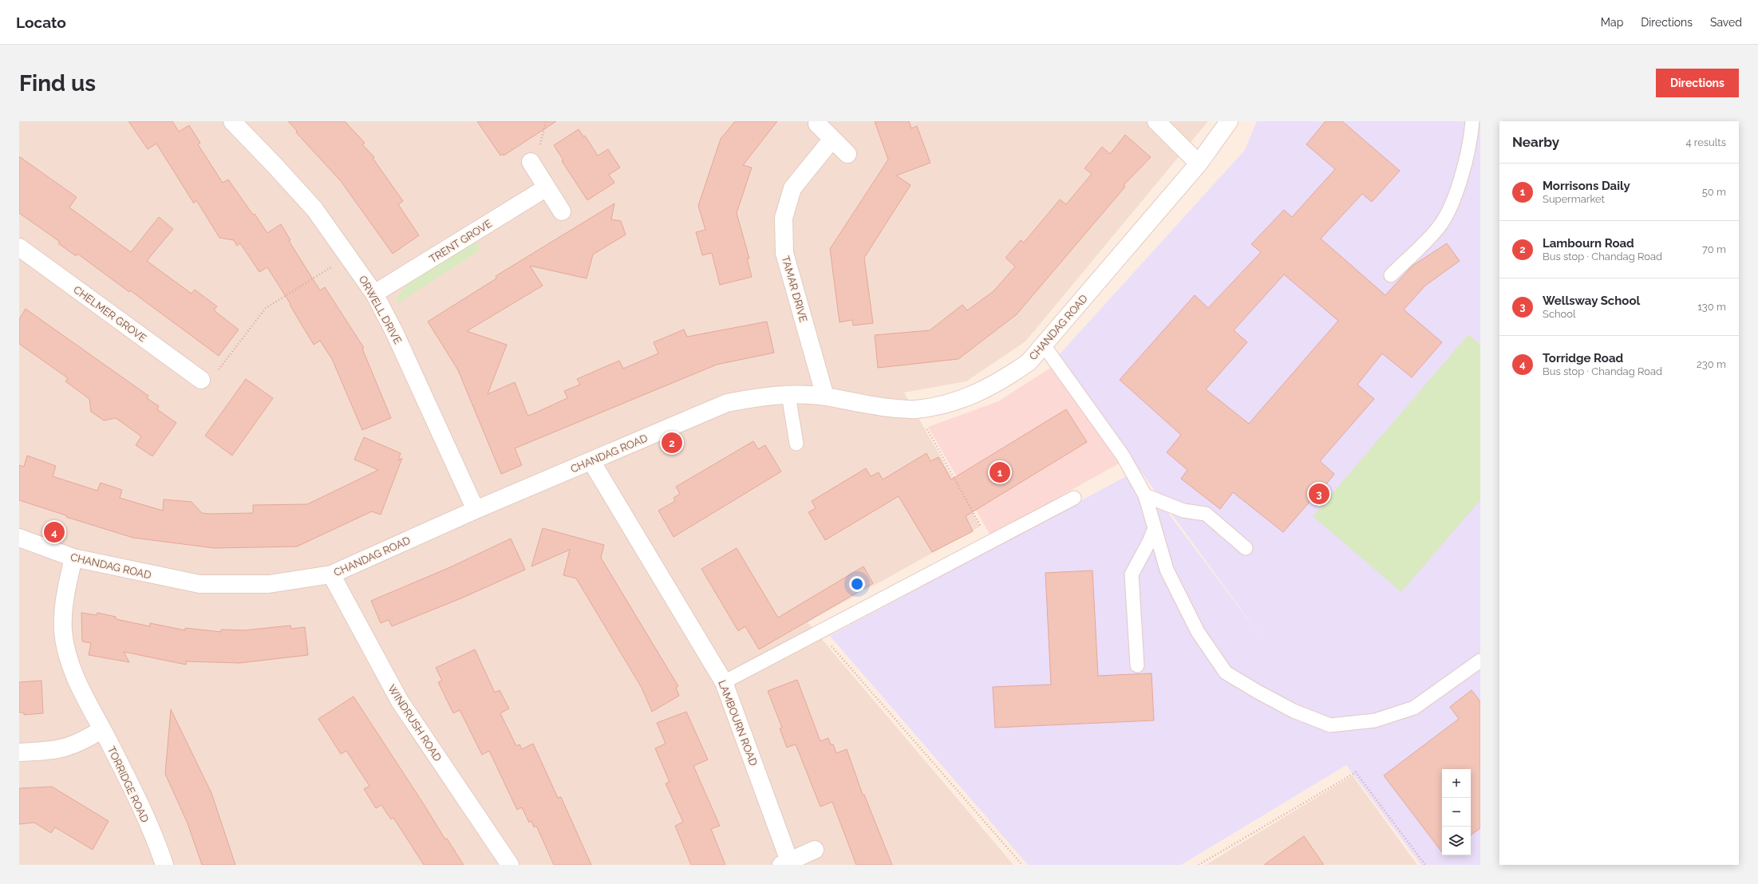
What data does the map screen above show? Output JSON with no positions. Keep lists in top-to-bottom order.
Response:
{
  "streets": {
    "street": [
      "TRENT GROVE",
      "TAMAR DRIVE",
      "ORWELL DRIVE",
      "CHELMER GROVE",
      "CHANDAG ROAD",
      "WINDRUSH ROAD",
      "LAMBOURN ROAD",
      "TORRIDGE ROAD"
    ]
  },
  "crossings": [
    ["TRENT GROVE", "ORWELL DRIVE"],
    ["TAMAR DRIVE", "CHANDAG ROAD"],
    ["ORWELL DRIVE", "CHANDAG ROAD"],
    ["CHANDAG ROAD", "WINDRUSH ROAD"],
    ["CHANDAG ROAD", "LAMBOURN ROAD"],
    ["CHANDAG ROAD", "TORRIDGE ROAD"]
  ],
  "page": {
    "header": "Locato",
    "nav": ["Map", "Directions", "Saved"],
    "buttons": "Directions",
    "title": "Find us",
    "heading": ["Nearby", "4 results"],
    "list": [
      {
        "mark": "1",
        "name": "Morrisons Daily",
        "note": "Supermarket",
        "value": "50 m"
      },
      {
        "mark": "2",
        "name": "Lambourn Road",
        "note": "Bus stop · Chandag Road",
        "value": "70 m"
      },
      {
        "mark": "3",
        "name": "Wellsway School",
        "note": "School",
        "value": "130 m"
      },
      {
        "mark": "4",
        "name": "Torridge Road",
        "note": "Bus stop · Chandag Road",
        "value": "230 m"
      }
    ],
    "pins": [
      "2",
      "1",
      "3",
      "4"
    ],
    "map_buttons": ["+", "−"]
  }
}
